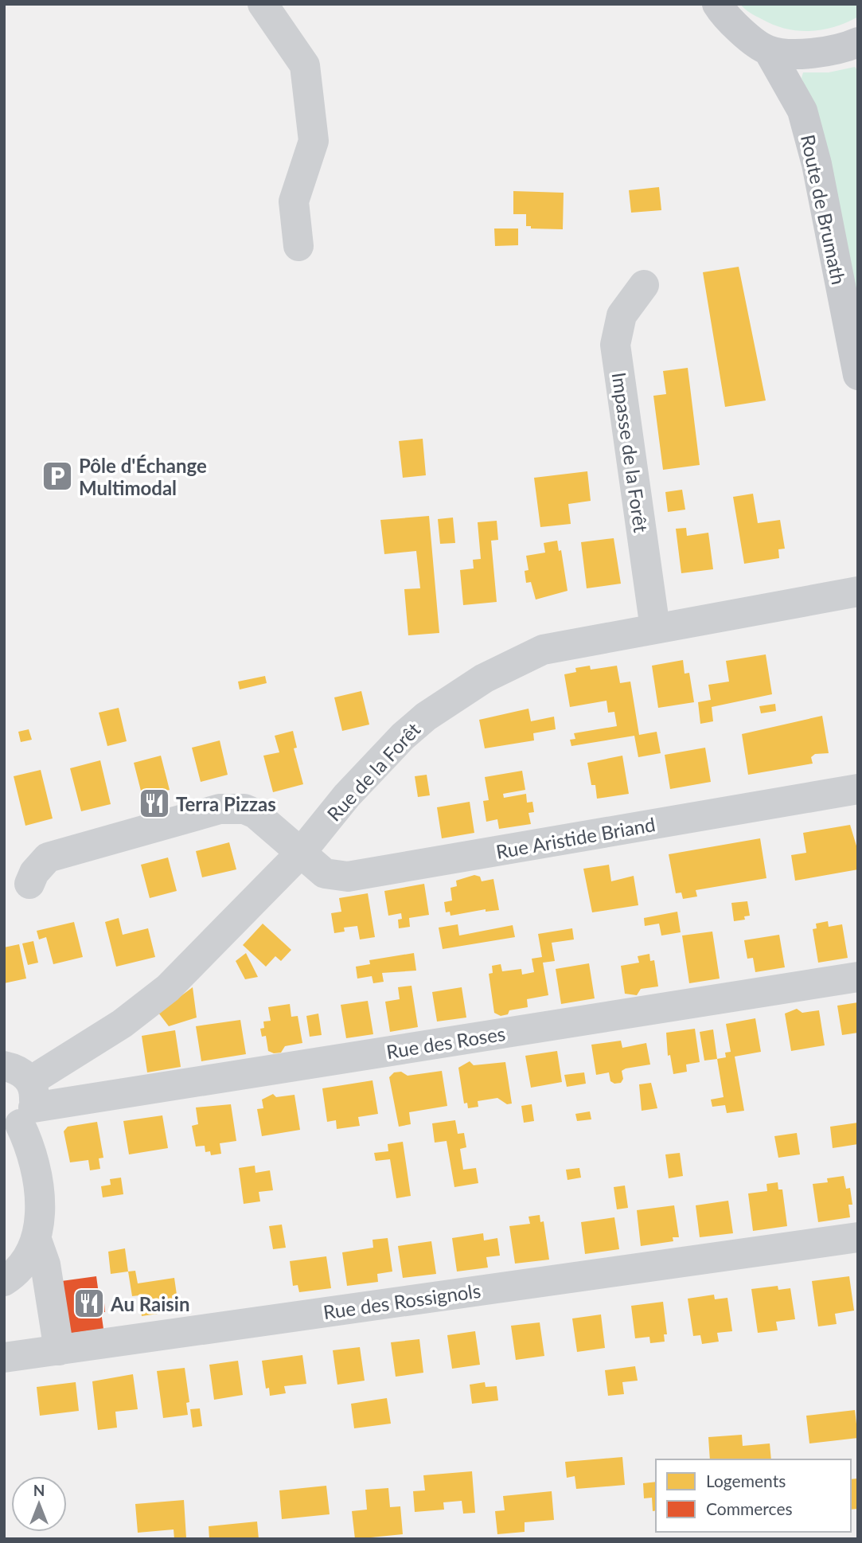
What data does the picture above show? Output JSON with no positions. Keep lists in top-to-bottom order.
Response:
{
  "streets": {
    "main road": ["Route de Brumath"],
    "street": [
      "Impasse de la Forêt",
      "Rue de la Forêt",
      "Rue Aristide Briand",
      "Rue des Roses",
      "Rue des Rossignols"
    ]
  },
  "crossings": [
    ["Impasse de la Forêt", "Rue de la Forêt"],
    ["Rue de la Forêt", "Rue Aristide Briand"],
    ["Rue de la Forêt", "Rue des Roses"]
  ],
  "places": {
    "parking": ["Pôle d'Échange Multimodal"],
    "restaurant": ["Terra Pizzas", "Au Raisin"]
  },
  "legend": ["Logements", "Commerces"],
  "north": "top"
}
